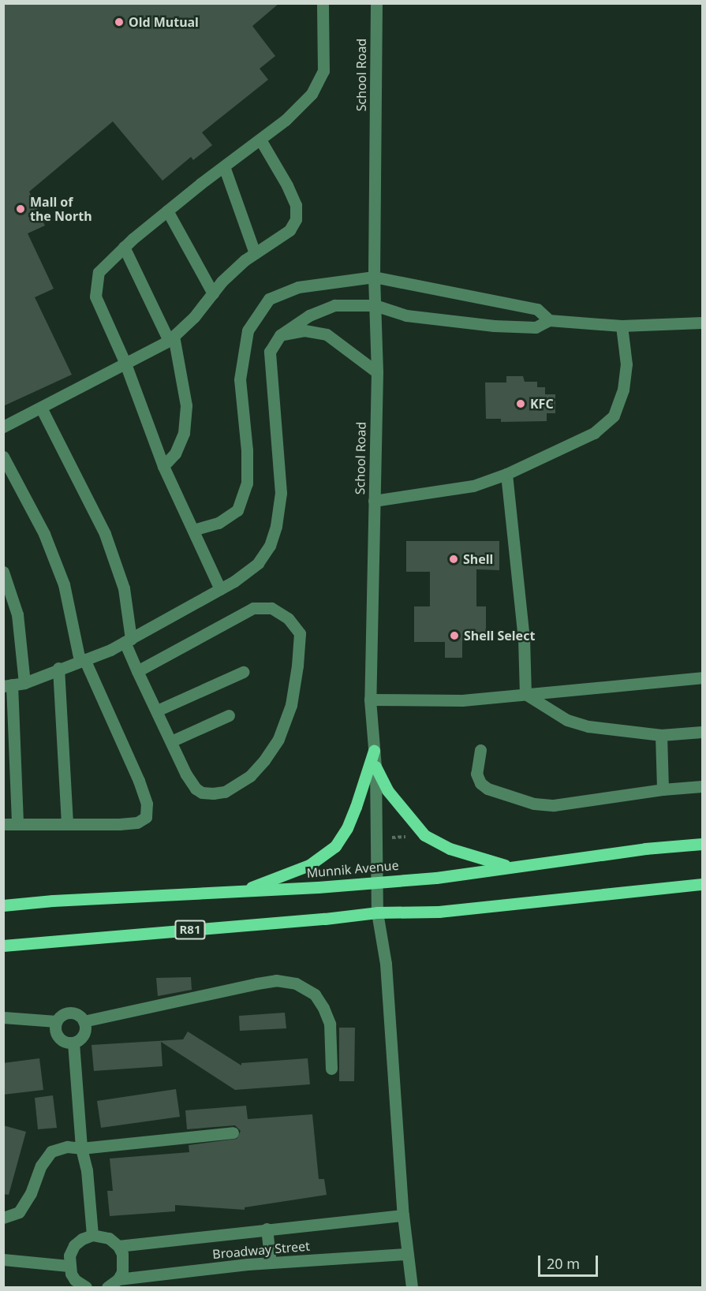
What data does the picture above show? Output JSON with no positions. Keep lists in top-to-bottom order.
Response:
{
  "streets": {
    "main road": ["Munnik Avenue", "R81"],
    "street": ["School Road", "Broadway Street"]
  },
  "crossings": [
    ["School Road", "Munnik Avenue"],
    ["School Road", "R81"],
    ["School Road", "Broadway Street"]
  ],
  "places": [
    "Old Mutual",
    "Mall of the North",
    "KFC",
    "Shell",
    "Shell Select"
  ],
  "scale_bar": "20 m"
}
